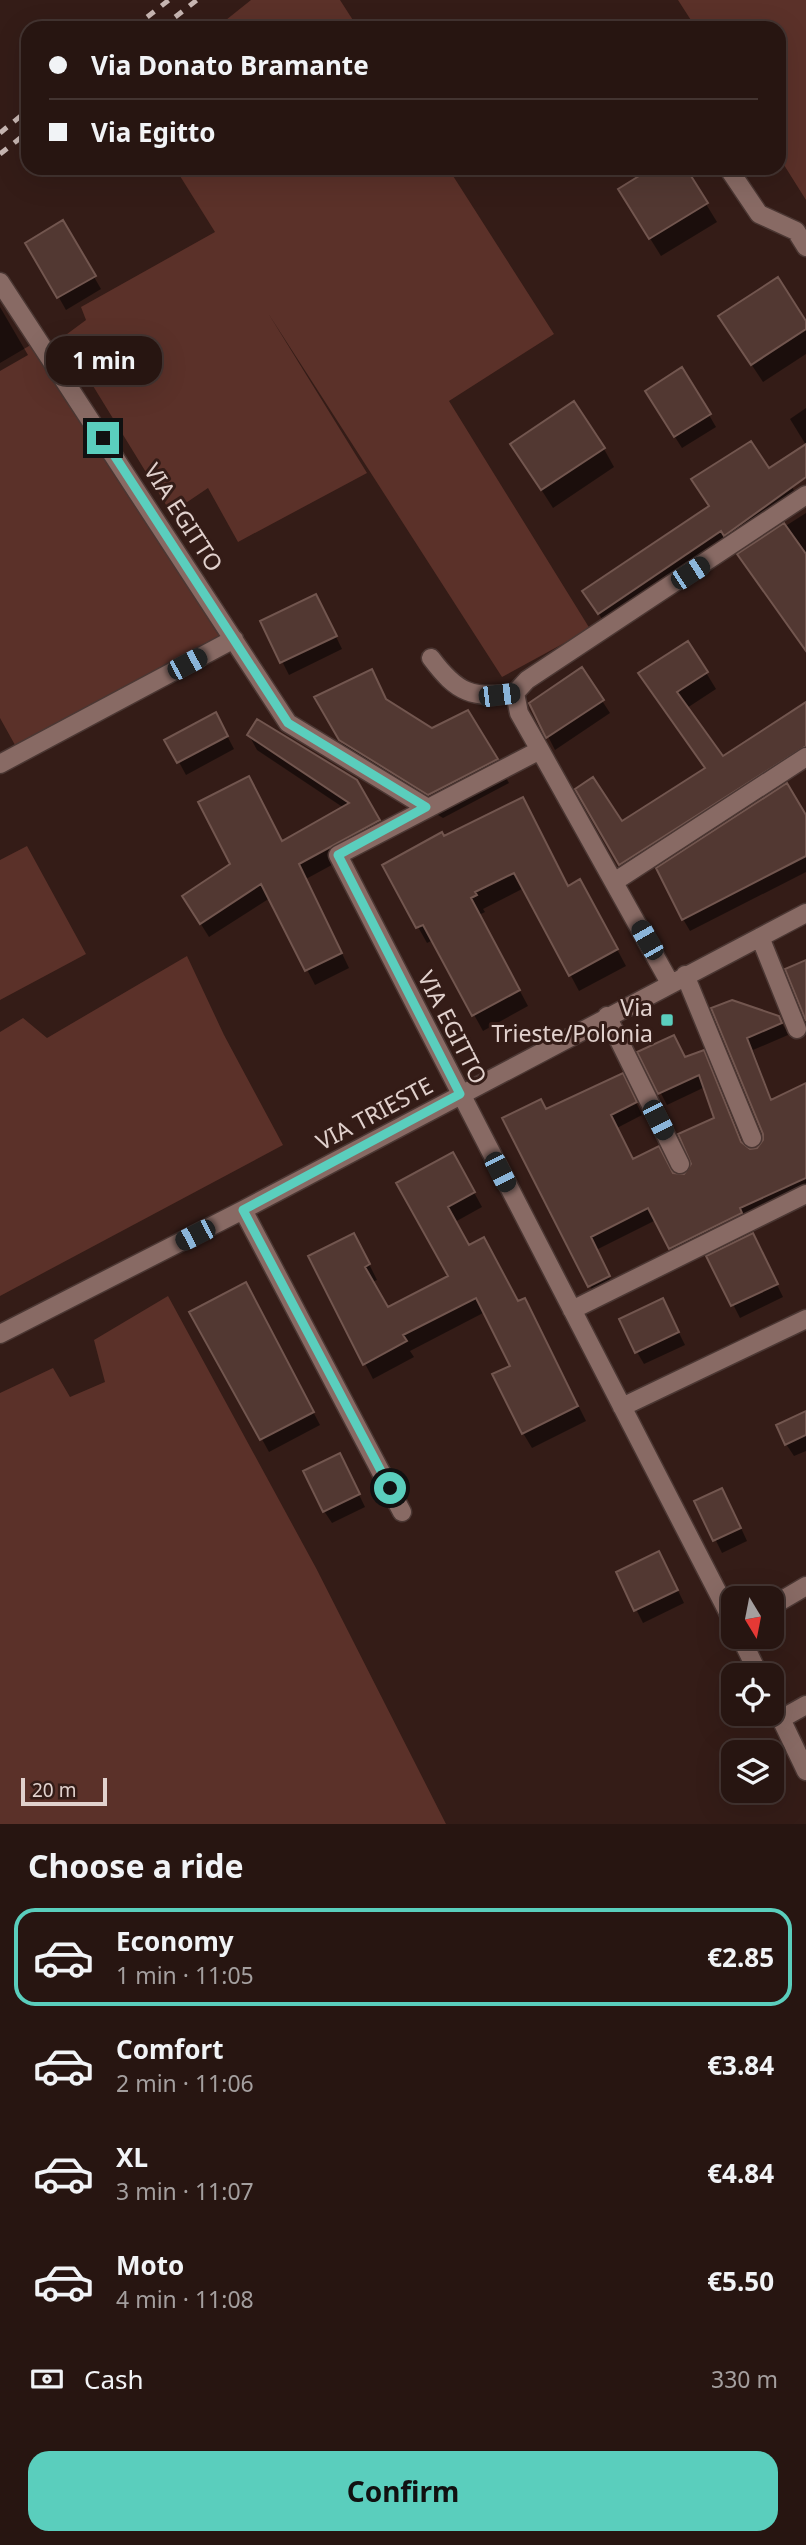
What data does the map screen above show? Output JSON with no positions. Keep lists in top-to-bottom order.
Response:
{
  "streets": {
    "street": ["VIA EGITTO", "VIA TRIESTE"]
  },
  "crossings": [
    ["VIA EGITTO", "VIA TRIESTE"]
  ],
  "places": {
    "transit": ["Via Trieste/Polonia"]
  },
  "scale_bar": "20 m",
  "north": "bottom",
  "page": {
    "banner": ["Via Donato Bramante", "Via Egitto"],
    "bubble": "1 min",
    "scale": "20 m",
    "heading": "Choose a ride",
    "list": [
      {
        "name": "Economy",
        "note": "1 min · 11:05",
        "value": "€2.85"
      },
      {
        "name": "Comfort",
        "note": "2 min · 11:06",
        "value": "€3.84"
      },
      {
        "name": "XL",
        "note": "3 min · 11:07",
        "value": "€4.84"
      },
      {
        "name": "Moto",
        "note": "4 min · 11:08",
        "value": "€5.50"
      }
    ],
    "pay": ["Cash", "330 m"],
    "buttons": "Confirm"
  }
}
